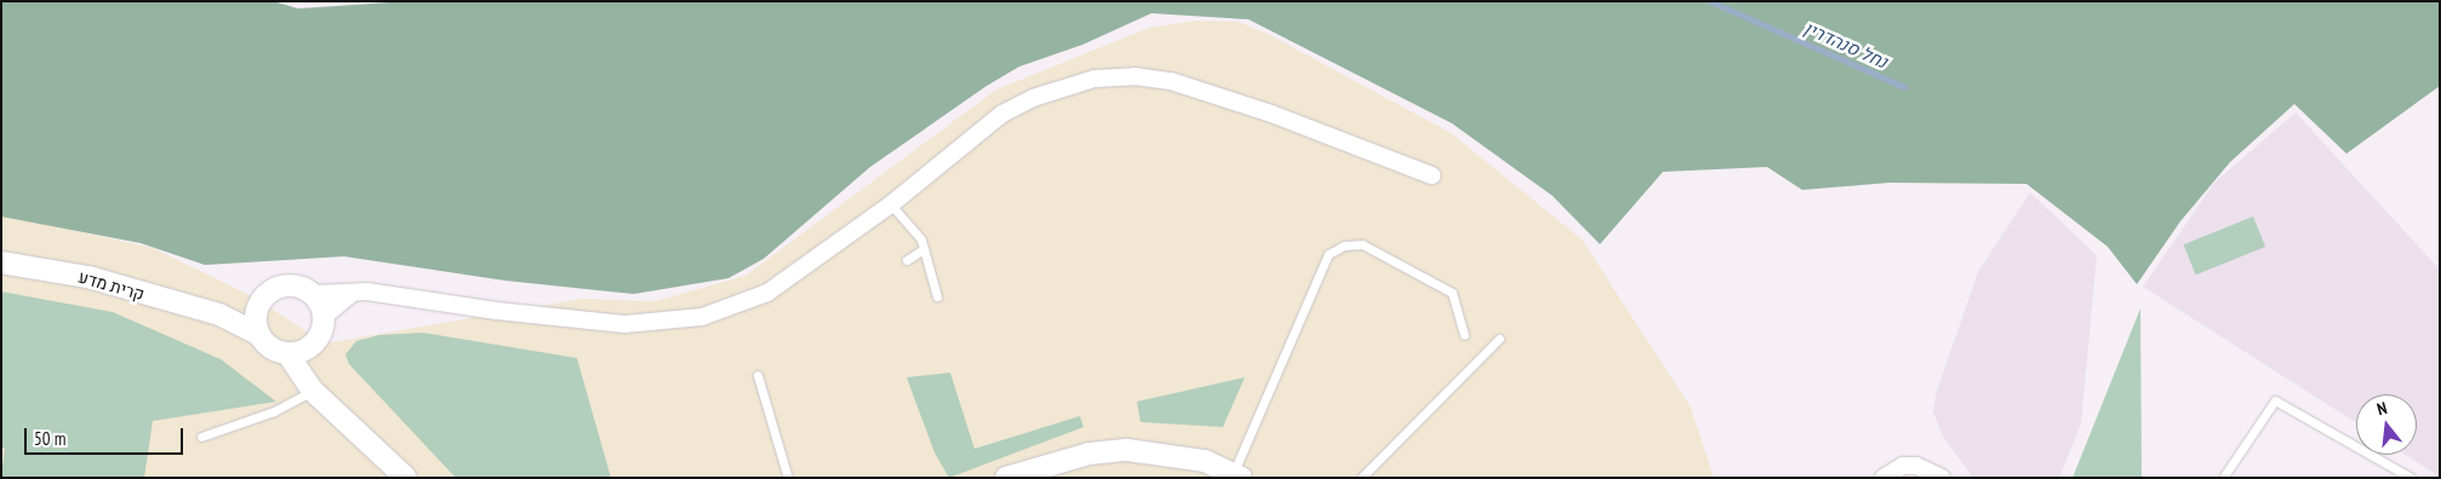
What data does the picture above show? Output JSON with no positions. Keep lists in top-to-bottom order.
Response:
{
  "streets": {
    "street": ["קרית מדע"]
  },
  "water": ["נחל סנהדרין"],
  "scale_bar": "50 m",
  "north": "top"
}
